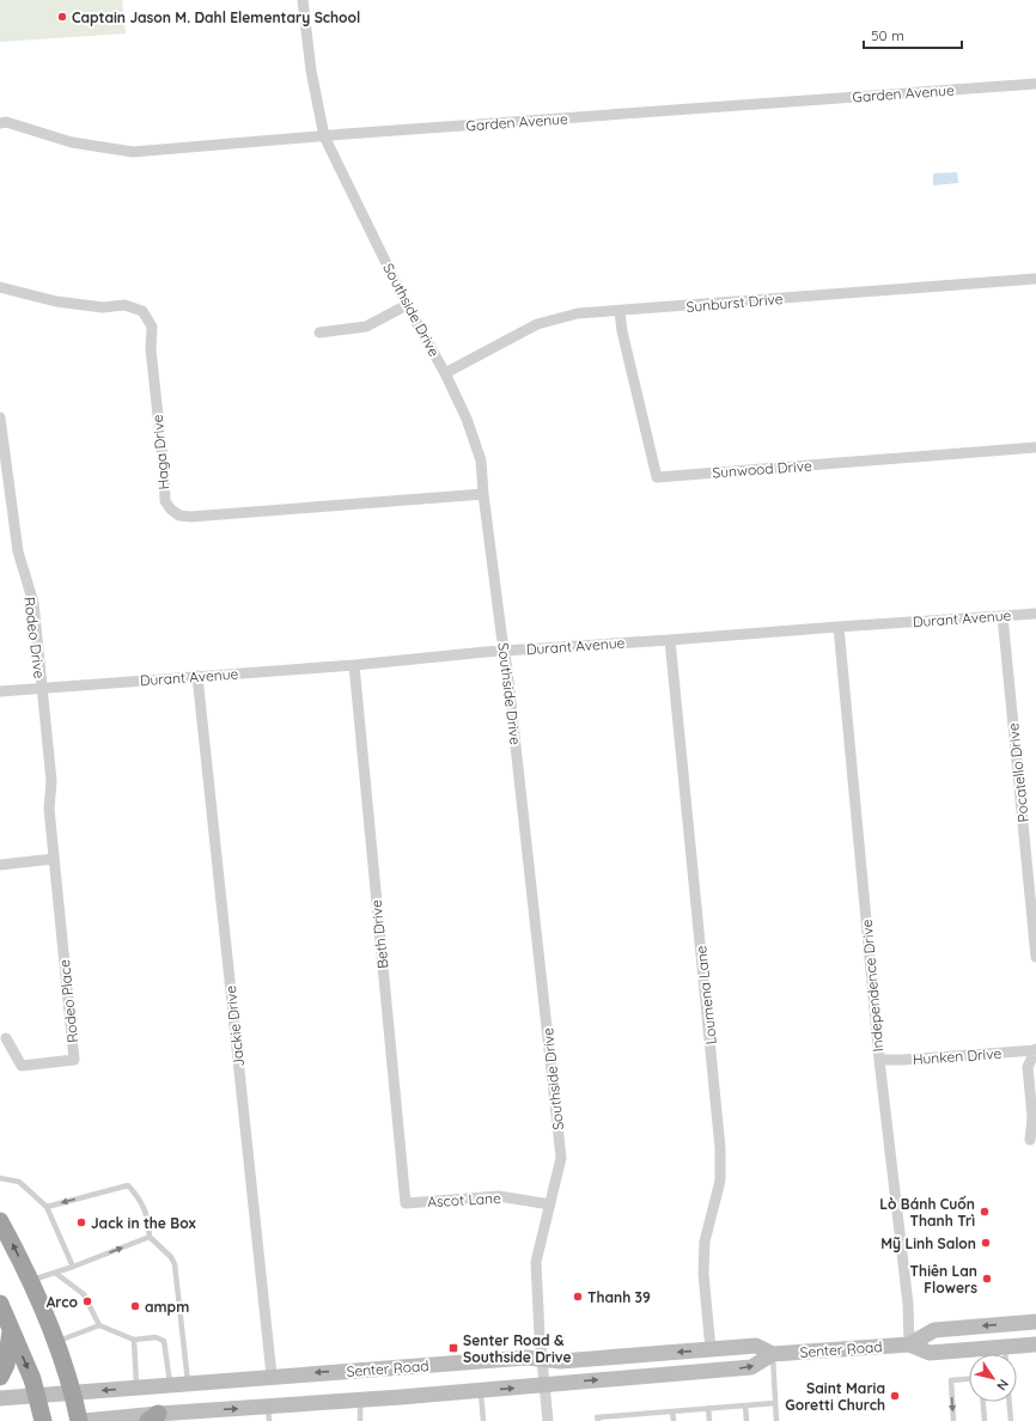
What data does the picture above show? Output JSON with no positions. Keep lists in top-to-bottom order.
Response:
{
  "streets": {
    "main road": ["Senter Road"],
    "street": [
      "Garden Avenue",
      "Sunburst Drive",
      "Southside Drive",
      "Haga Drive",
      "Sunwood Drive",
      "Durant Avenue",
      "Rodeo Drive",
      "Pocatello Drive",
      "Beth Drive",
      "Independence Drive",
      "Loumena Lane",
      "Rodeo Place",
      "Jackie Drive",
      "Hunken Drive",
      "Ascot Lane"
    ]
  },
  "crossings": [
    ["Garden Avenue", "Southside Drive"],
    ["Sunburst Drive", "Southside Drive"],
    ["Sunburst Drive", "Sunwood Drive"],
    ["Southside Drive", "Haga Drive"],
    ["Southside Drive", "Durant Avenue"],
    ["Southside Drive", "Ascot Lane"],
    ["Southside Drive", "Senter Road"],
    ["Durant Avenue", "Rodeo Drive"],
    ["Durant Avenue", "Pocatello Drive"],
    ["Durant Avenue", "Beth Drive"],
    ["Durant Avenue", "Independence Drive"],
    ["Durant Avenue", "Loumena Lane"],
    ["Durant Avenue", "Jackie Drive"],
    ["Rodeo Drive", "Rodeo Place"],
    ["Beth Drive", "Ascot Lane"],
    ["Independence Drive", "Hunken Drive"],
    ["Independence Drive", "Senter Road"],
    ["Loumena Lane", "Senter Road"],
    ["Jackie Drive", "Senter Road"]
  ],
  "places": {
    "other": [
      "Captain Jason M. Dahl Elementary School",
      "Lò Bánh Cuốn Thanh Trì",
      "Jack in the Box",
      "Mỹ Linh Salon",
      "Thiên Lan Flowers",
      "Thanh 39",
      "Arco",
      "ampm",
      "Saint Maria Goretti Church"
    ],
    "transit": ["Senter Road & Southside Drive"]
  },
  "scale_bar": "50 m",
  "north": "bottom right"
}
